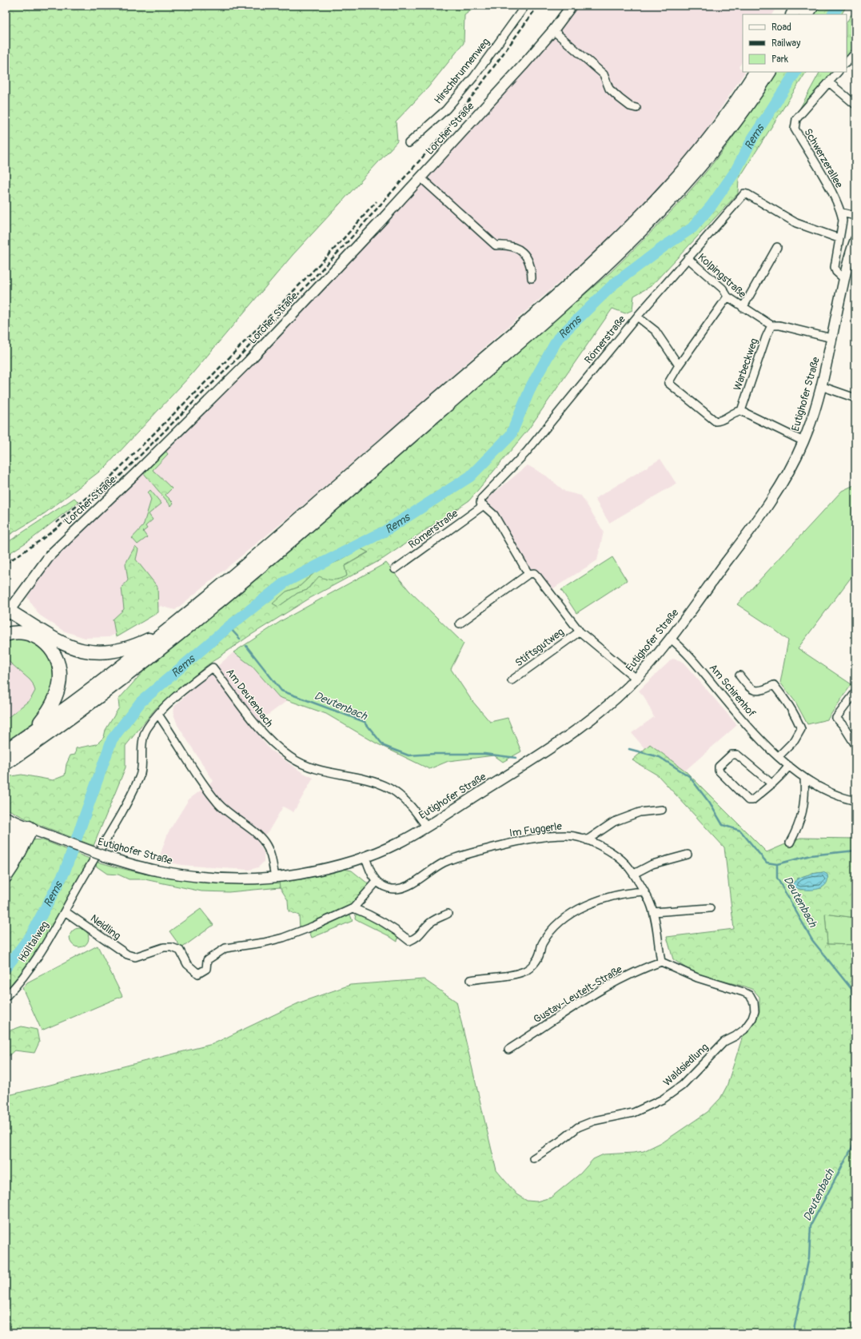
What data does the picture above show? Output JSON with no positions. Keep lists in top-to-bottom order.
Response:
{
  "streets": {
    "street": [
      "Hirschbrunnenweg",
      "Lorcher Straße",
      "Schwerzerallee",
      "Kolpingstraße",
      "Römerstraße",
      "Warbeckweg",
      "Eutighofer Straße",
      "Stiftsgutweg",
      "Am Schirenhof",
      "Am Deutenbach",
      "Im Fuggerle",
      "Neidling",
      "Hölltalweg",
      "Gustav-Leutelt-Straße",
      "Waldsiedlung"
    ]
  },
  "crossings": [
    ["Schwerzerallee", "Römerstraße"],
    ["Schwerzerallee", "Eutighofer Straße"],
    ["Kolpingstraße", "Römerstraße"],
    ["Kolpingstraße", "Warbeckweg"],
    ["Kolpingstraße", "Eutighofer Straße"],
    ["Eutighofer Straße", "Stiftsgutweg"],
    ["Eutighofer Straße", "Am Schirenhof"],
    ["Eutighofer Straße", "Am Deutenbach"],
    ["Am Deutenbach", "Hölltalweg"],
    ["Im Fuggerle", "Gustav-Leutelt-Straße"],
    ["Im Fuggerle", "Waldsiedlung"],
    ["Neidling", "Hölltalweg"],
    ["Gustav-Leutelt-Straße", "Waldsiedlung"]
  ],
  "water": ["Rems", "Deutenbach"],
  "legend": ["Road", "Railway", "Park"]
}
